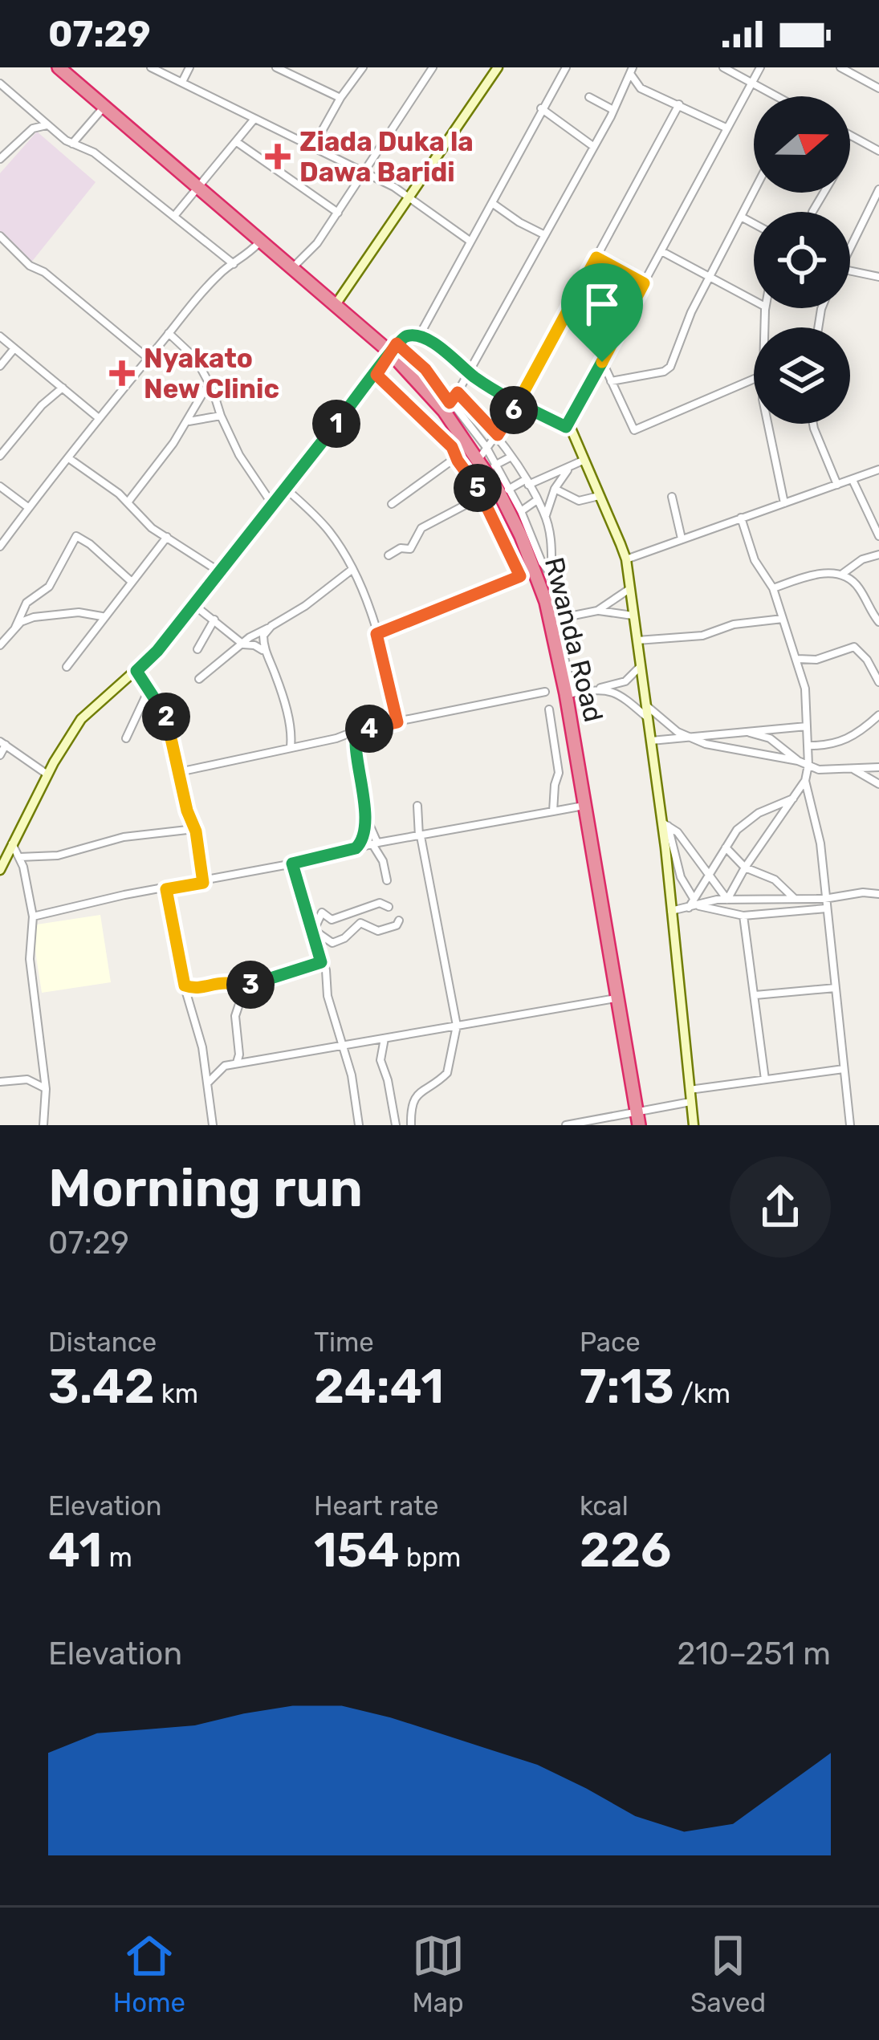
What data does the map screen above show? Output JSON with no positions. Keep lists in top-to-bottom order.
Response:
{
  "streets": {
    "highway": ["Rwanda Road"]
  },
  "places": {
    "health": ["Ziada Duka la Dawa Baridi", "Nyakato New Clinic"]
  },
  "north": "right",
  "page": {
    "status": "07:29",
    "pins": [
      "6",
      "1",
      "5",
      "2",
      "4",
      "3"
    ],
    "heading": ["Morning run", "07:29"],
    "stats": [
      ["Distance", "3.42 km"],
      ["Time", "24:41"],
      ["Pace", "7:13 /km"],
      ["Elevation", "41 m"],
      ["Heart rate", "154 bpm"],
      ["kcal", "226"]
    ],
    "chart": ["Elevation", "210–251 m"],
    "tabs": ["Home", "Map", "Saved"]
  }
}
